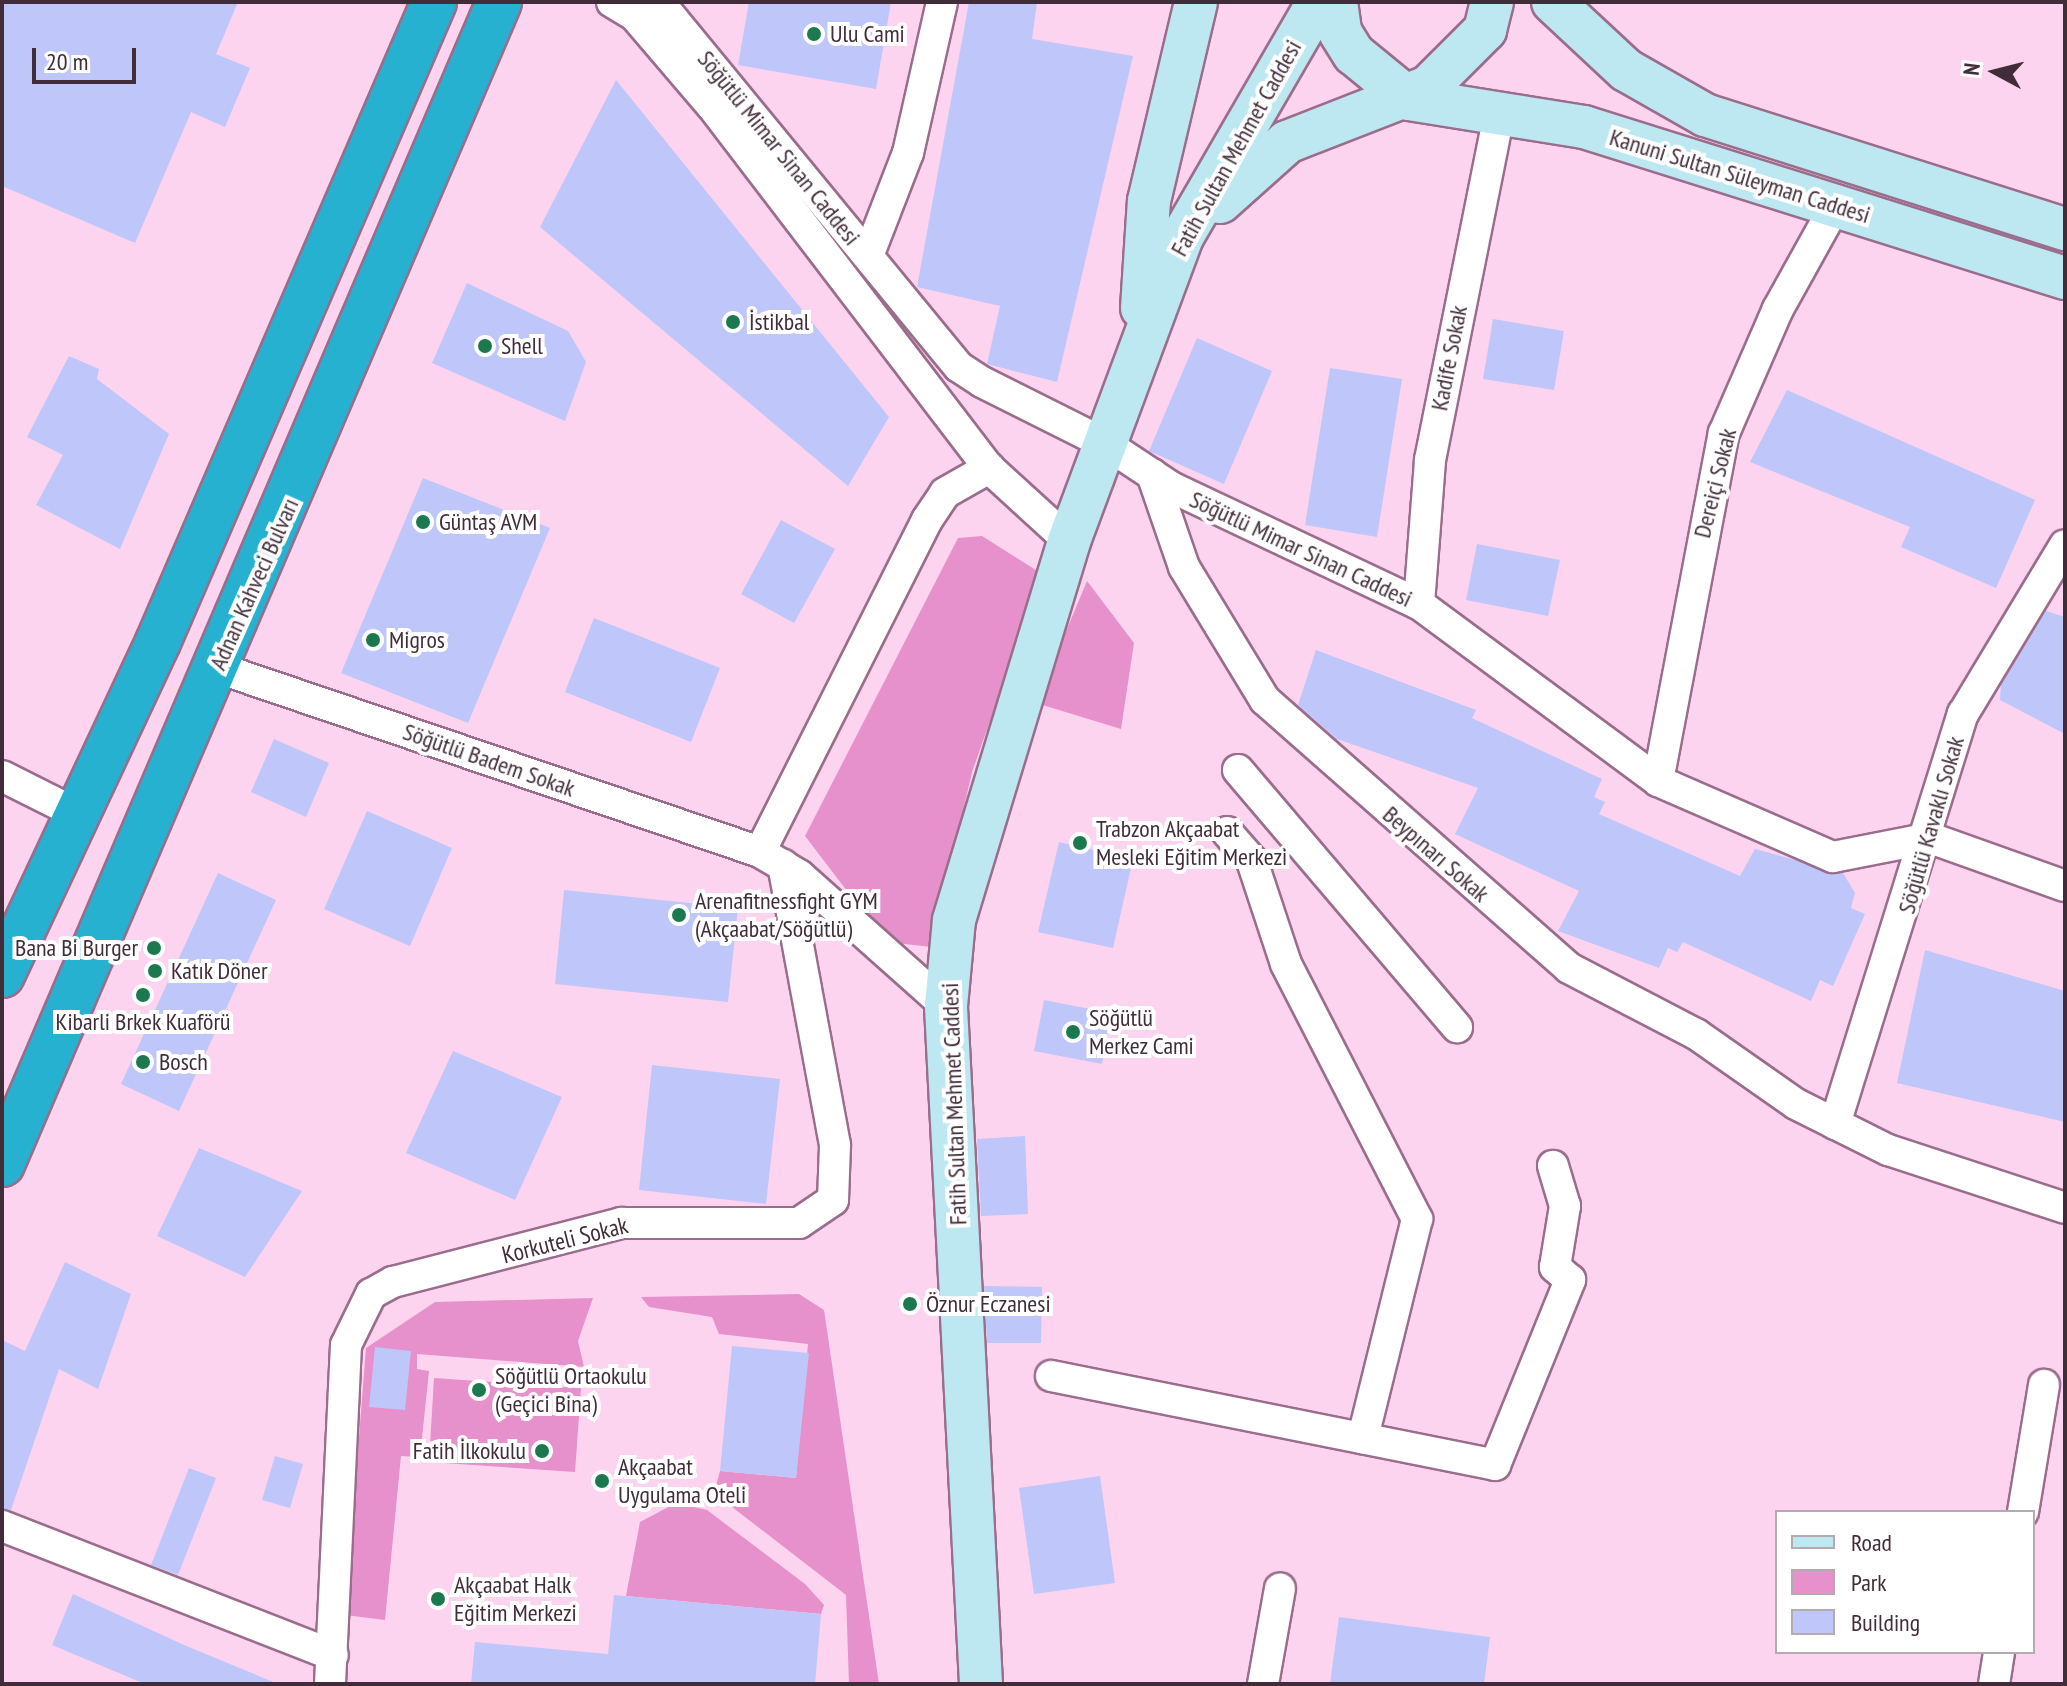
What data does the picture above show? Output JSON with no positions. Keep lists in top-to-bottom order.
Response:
{
  "streets": {
    "highway": ["Adnan Kahveci Bulvarı"],
    "street": [
      "Söğütlü Mimar Sinan Caddesi",
      "Fatih Sultan Mehmet Caddesi",
      "Kanuni Sultan Süleyman Caddesi",
      "Kadife Sokak",
      "Dereiçi Sokak",
      "Söğütlü Badem Sokak",
      "Söğütlü Kavaklı Sokak",
      "Beypınarı Sokak",
      "Korkuteli Sokak"
    ]
  },
  "crossings": [
    ["Söğütlü Mimar Sinan Caddesi", "Fatih Sultan Mehmet Caddesi"],
    ["Söğütlü Mimar Sinan Caddesi", "Kadife Sokak"],
    ["Söğütlü Mimar Sinan Caddesi", "Dereiçi Sokak"],
    ["Söğütlü Mimar Sinan Caddesi", "Söğütlü Kavaklı Sokak"],
    ["Söğütlü Mimar Sinan Caddesi", "Beypınarı Sokak"],
    ["Fatih Sultan Mehmet Caddesi", "Kanuni Sultan Süleyman Caddesi"],
    ["Fatih Sultan Mehmet Caddesi", "Söğütlü Badem Sokak"],
    ["Kanuni Sultan Süleyman Caddesi", "Kadife Sokak"],
    ["Kanuni Sultan Süleyman Caddesi", "Dereiçi Sokak"],
    ["Adnan Kahveci Bulvarı", "Söğütlü Badem Sokak"],
    ["Söğütlü Badem Sokak", "Korkuteli Sokak"],
    ["Söğütlü Kavaklı Sokak", "Beypınarı Sokak"]
  ],
  "places": [
    "Ulu Cami",
    "İstikbal",
    "Shell",
    "Güntaş AVM",
    "Migros",
    "Trabzon Akçaabat Mesleki Eğitim Merkezi",
    "Arenafitnessfight GYM (Akçaabat/Söğütlü)",
    "Bana Bi Burger",
    "Katık Döner",
    "Kibarli Brkek Kuaförü",
    "Söğütlü Merkez Cami",
    "Bosch",
    "Öznur Eczanesi",
    "Söğütlü Ortaokulu (Geçici Bina)",
    "Fatih İlkokulu",
    "Akçaabat Uygulama Oteli",
    "Akçaabat Halk Eğitim Merkezi"
  ],
  "legend": ["Road", "Park", "Building"],
  "scale_bar": "20 m",
  "north": "left"
}
